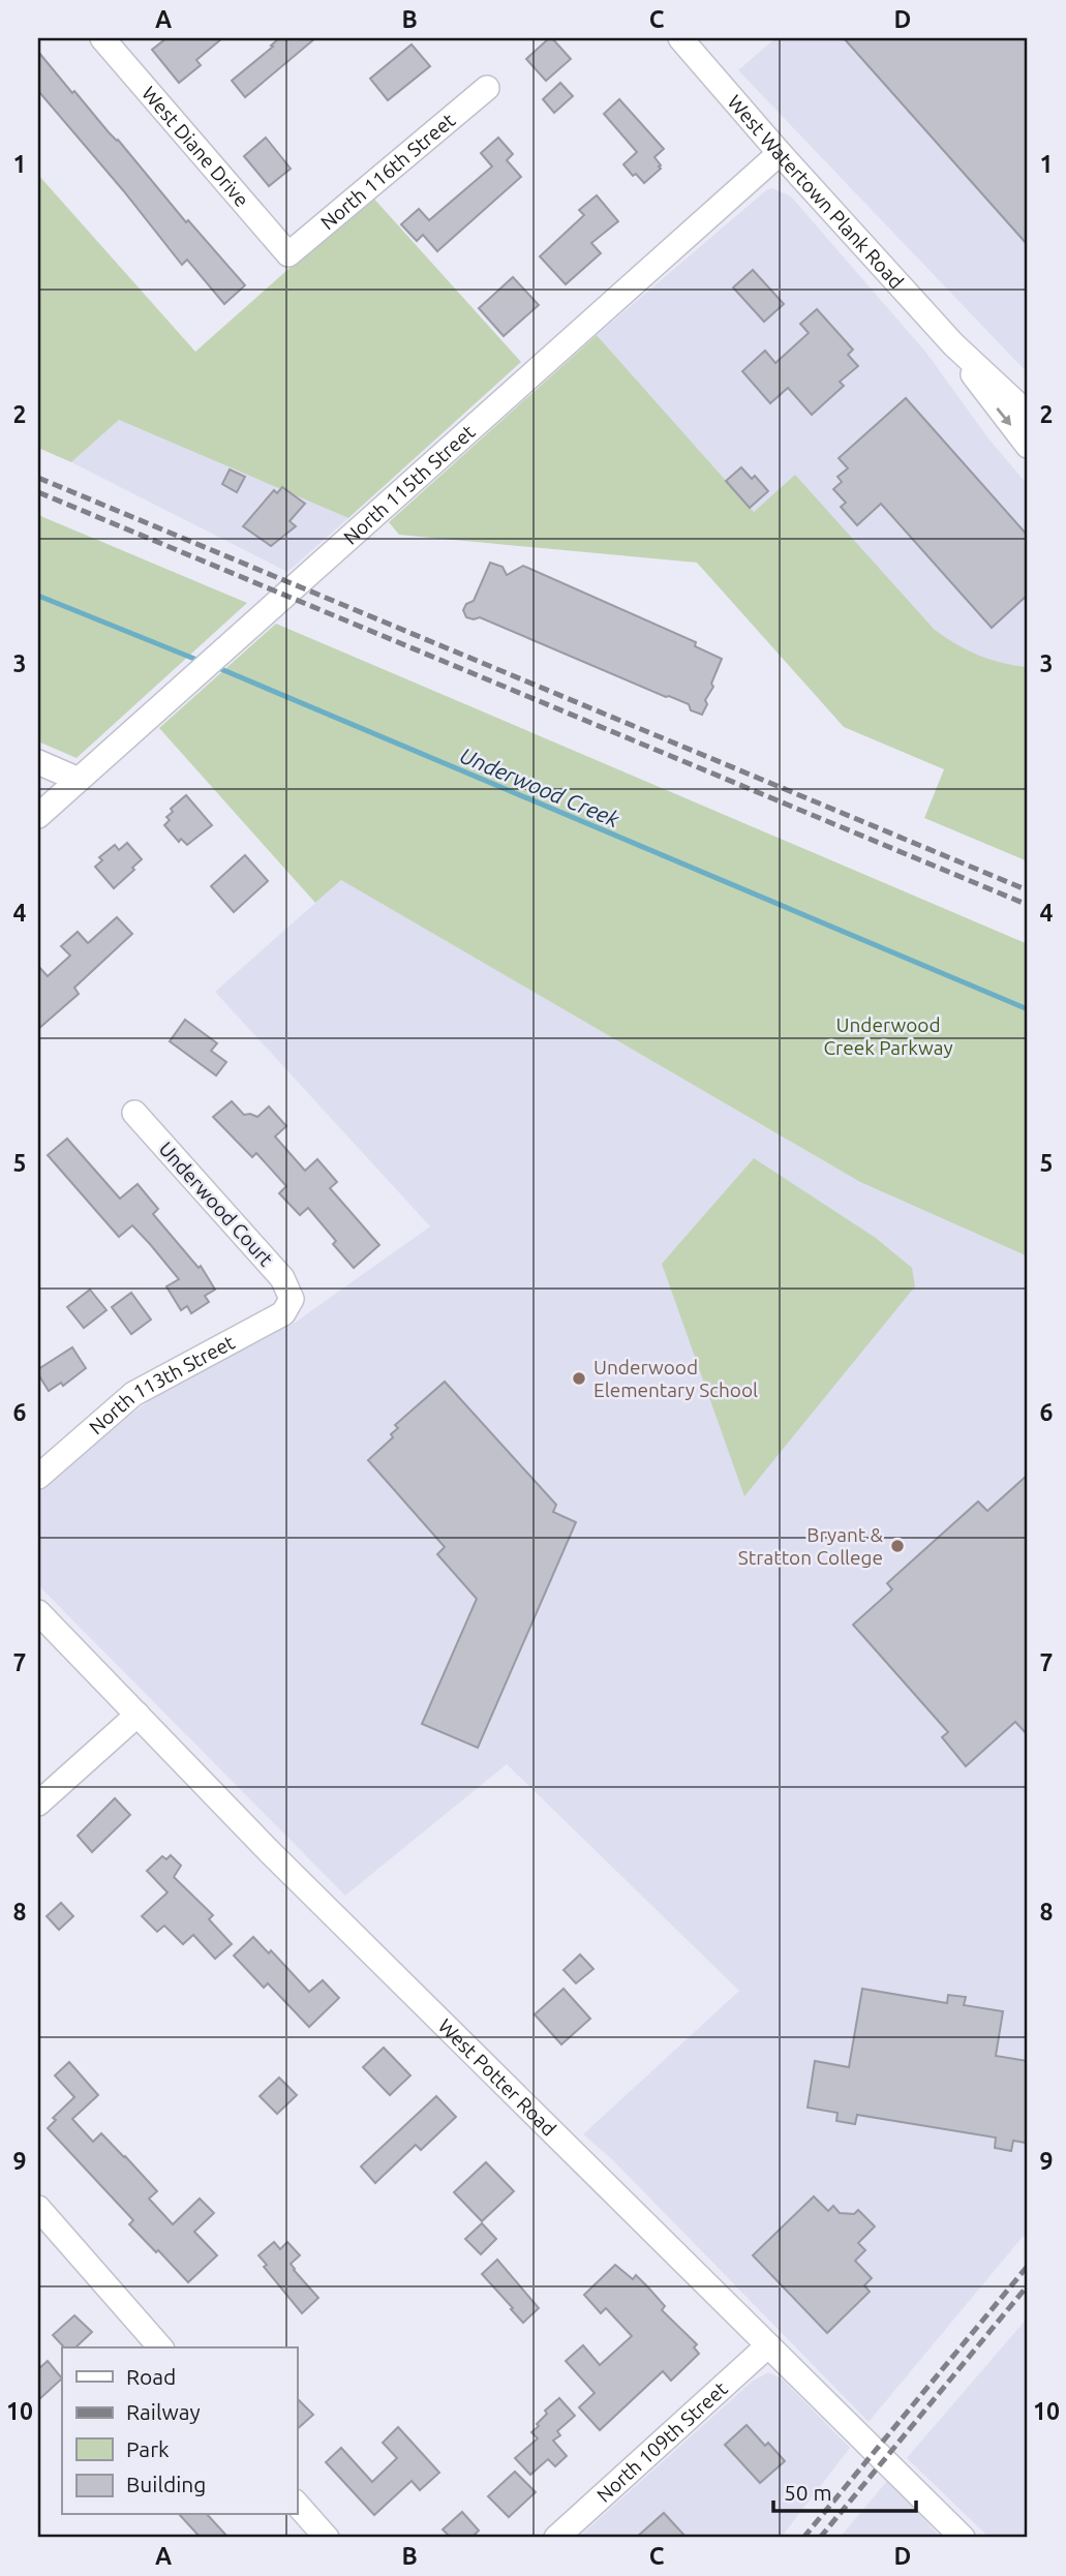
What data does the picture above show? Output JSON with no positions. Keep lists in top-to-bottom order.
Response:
{
  "streets": {
    "street": [
      "West Diane Drive",
      "North 116th Street",
      "West Watertown Plank Road",
      "North 115th Street",
      "Underwood Court",
      "North 113th Street",
      "West Potter Road",
      "North 109th Street"
    ]
  },
  "crossings": [
    ["West Diane Drive", "North 116th Street"],
    ["West Watertown Plank Road", "North 115th Street"],
    ["Underwood Court", "North 113th Street"],
    ["West Potter Road", "North 109th Street"]
  ],
  "water": ["Underwood Creek"],
  "parks": ["Underwood Creek Parkway"],
  "places": ["Underwood Elementary School", "Bryant & Stratton College"],
  "legend": [
    "Road",
    "Railway",
    "Park",
    "Building"
  ],
  "scale_bar": "50 m",
  "grid": {
    "columns": [
      "A",
      "B",
      "C",
      "D"
    ],
    "rows": [
      "1",
      "2",
      "3",
      "4",
      "5",
      "6",
      "7",
      "8",
      "9",
      "10"
    ]
  }
}
